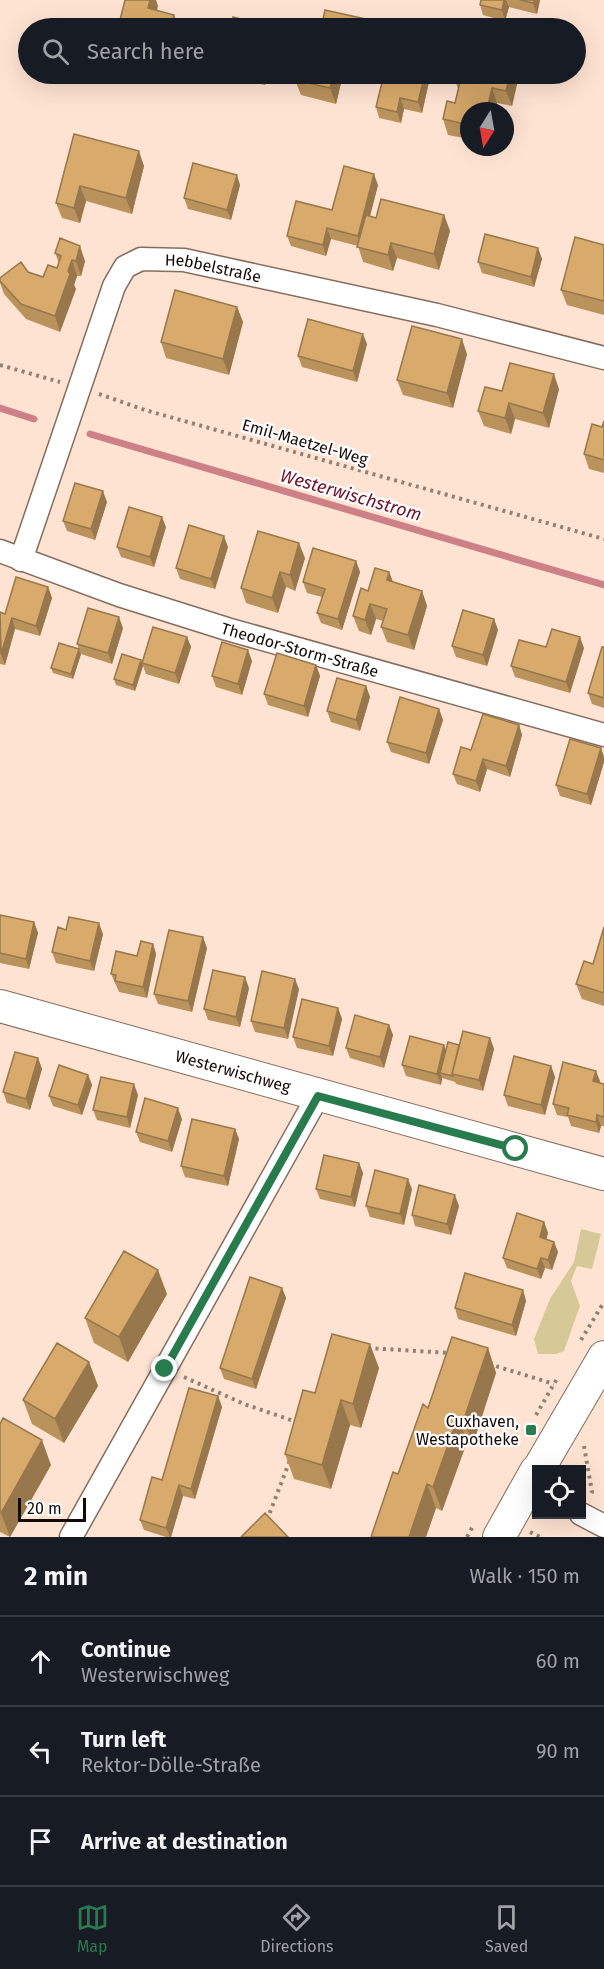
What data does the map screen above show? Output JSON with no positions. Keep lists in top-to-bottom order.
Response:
{
  "streets": {
    "street": ["Hebbelstraße", "Theodor-Storm-Straße", "Westerwischweg"],
    "path": ["Emil-Maetzel-Weg"]
  },
  "crossings": [
    ["Hebbelstraße", "Emil-Maetzel-Weg"],
    ["Hebbelstraße", "Theodor-Storm-Straße"]
  ],
  "water": ["Westerwischstrom"],
  "places": {
    "transit": ["Cuxhaven, Westapotheke"]
  },
  "scale_bar": "20 m",
  "north": "bottom",
  "page": {
    "search": "Search here",
    "scale": "20 m",
    "heading": ["2 min", "Walk · 150 m"],
    "list": [
      ["Continue", "Westerwischweg", "60 m"],
      ["Turn left", "Rektor-Dölle-Straße", "90 m"],
      "Arrive at destination"
    ],
    "nav": ["Map", "Directions", "Saved"]
  }
}
